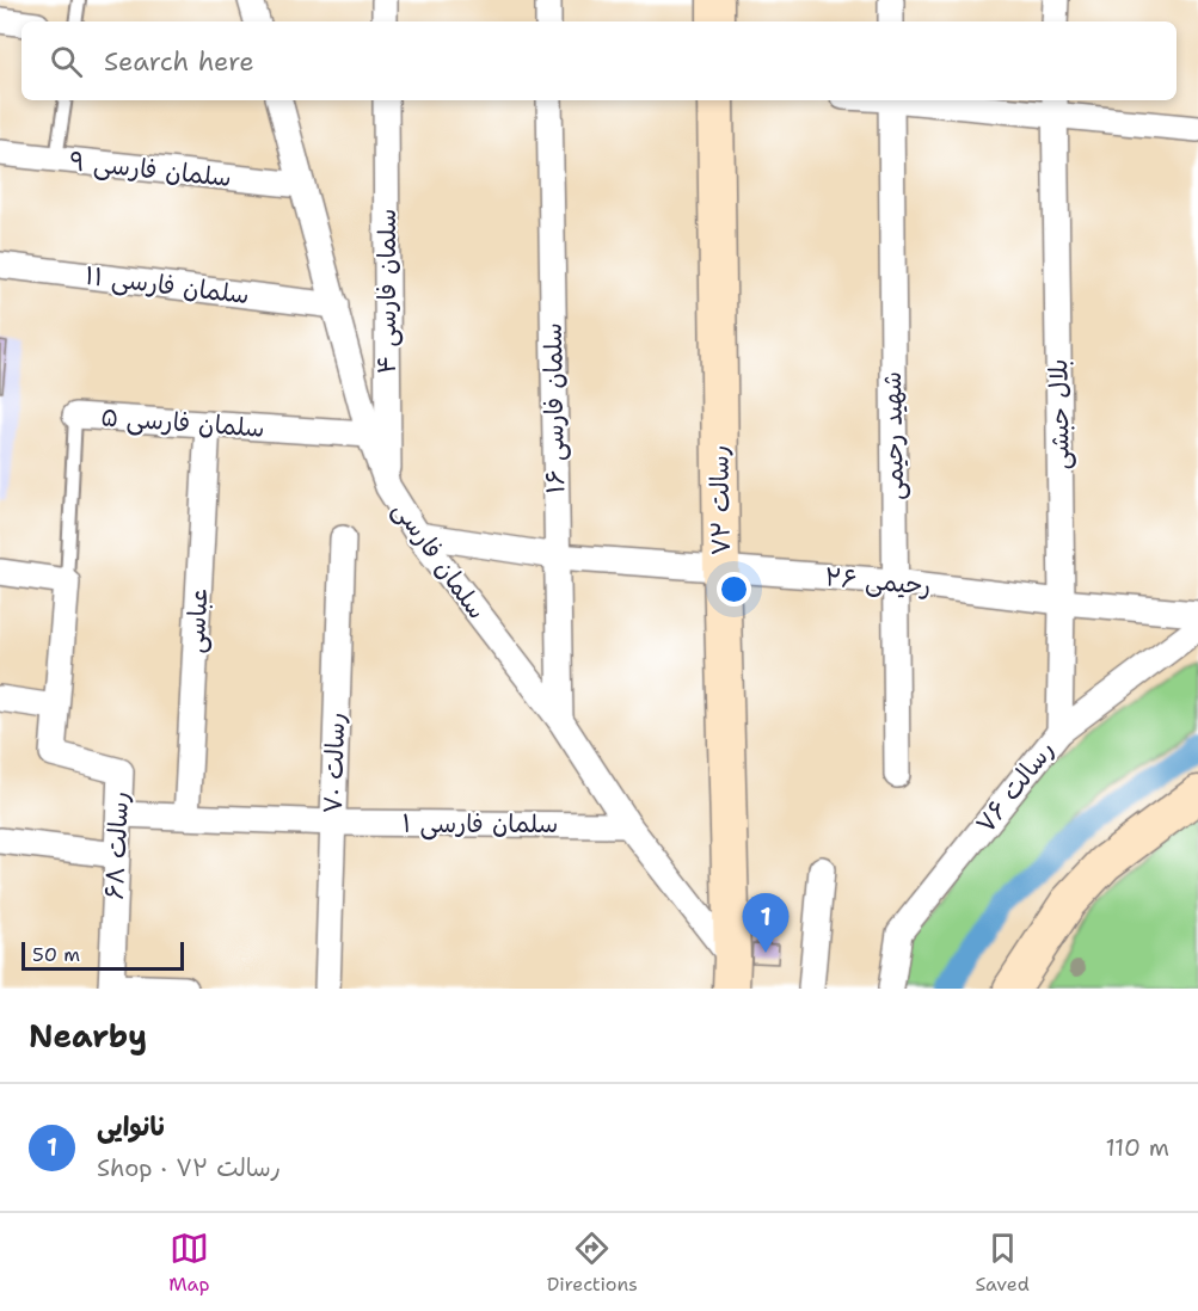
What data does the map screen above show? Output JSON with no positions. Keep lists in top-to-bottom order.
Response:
{
  "streets": {
    "street": [
      "سلمان فارسی ۹",
      "سلمان فارسی ۱۱",
      "سلمان فارسی ۴",
      "سلمان فارسی ۱۶",
      "بلال حبشی",
      "سلمان فارسی ۵",
      "شهید رحیمی",
      "رسالت ۷۲",
      "سلمان فارسی",
      "رحیمی ۲۶",
      "عباسی",
      "رسالت ۷۰",
      "رسالت ۷۶",
      "سلمان فارسی ۱",
      "رسالت ۶۸"
    ]
  },
  "crossings": [
    ["سلمان فارسی ۹", "سلمان فارسی"],
    ["سلمان فارسی ۱۱", "سلمان فارسی"],
    ["سلمان فارسی ۴", "سلمان فارسی"],
    ["سلمان فارسی ۱۶", "سلمان فارسی"],
    ["سلمان فارسی ۱۶", "رحیمی ۲۶"],
    ["بلال حبشی", "رحیمی ۲۶"],
    ["بلال حبشی", "رسالت ۷۶"],
    ["سلمان فارسی ۵", "سلمان فارسی"],
    ["سلمان فارسی ۵", "عباسی"],
    ["سلمان فارسی ۵", "رسالت ۶۸"],
    ["شهید رحیمی", "رحیمی ۲۶"],
    ["رسالت ۷۲", "سلمان فارسی"],
    ["رسالت ۷۲", "رحیمی ۲۶"],
    ["سلمان فارسی", "رحیمی ۲۶"],
    ["سلمان فارسی", "سلمان فارسی ۱"],
    ["عباسی", "سلمان فارسی ۱"],
    ["رسالت ۷۰", "سلمان فارسی ۱"],
    ["سلمان فارسی ۱", "رسالت ۶۸"]
  ],
  "scale_bar": "50 m",
  "page": {
    "search": "Search here",
    "pins": "1",
    "scale": "50 m",
    "heading": "Nearby",
    "list": [
      {
        "mark": "1",
        "name": "نانوایی",
        "note": "Shop · رسالت ۷۲",
        "value": "110 m"
      }
    ],
    "nav": ["Map", "Directions", "Saved"]
  }
}
